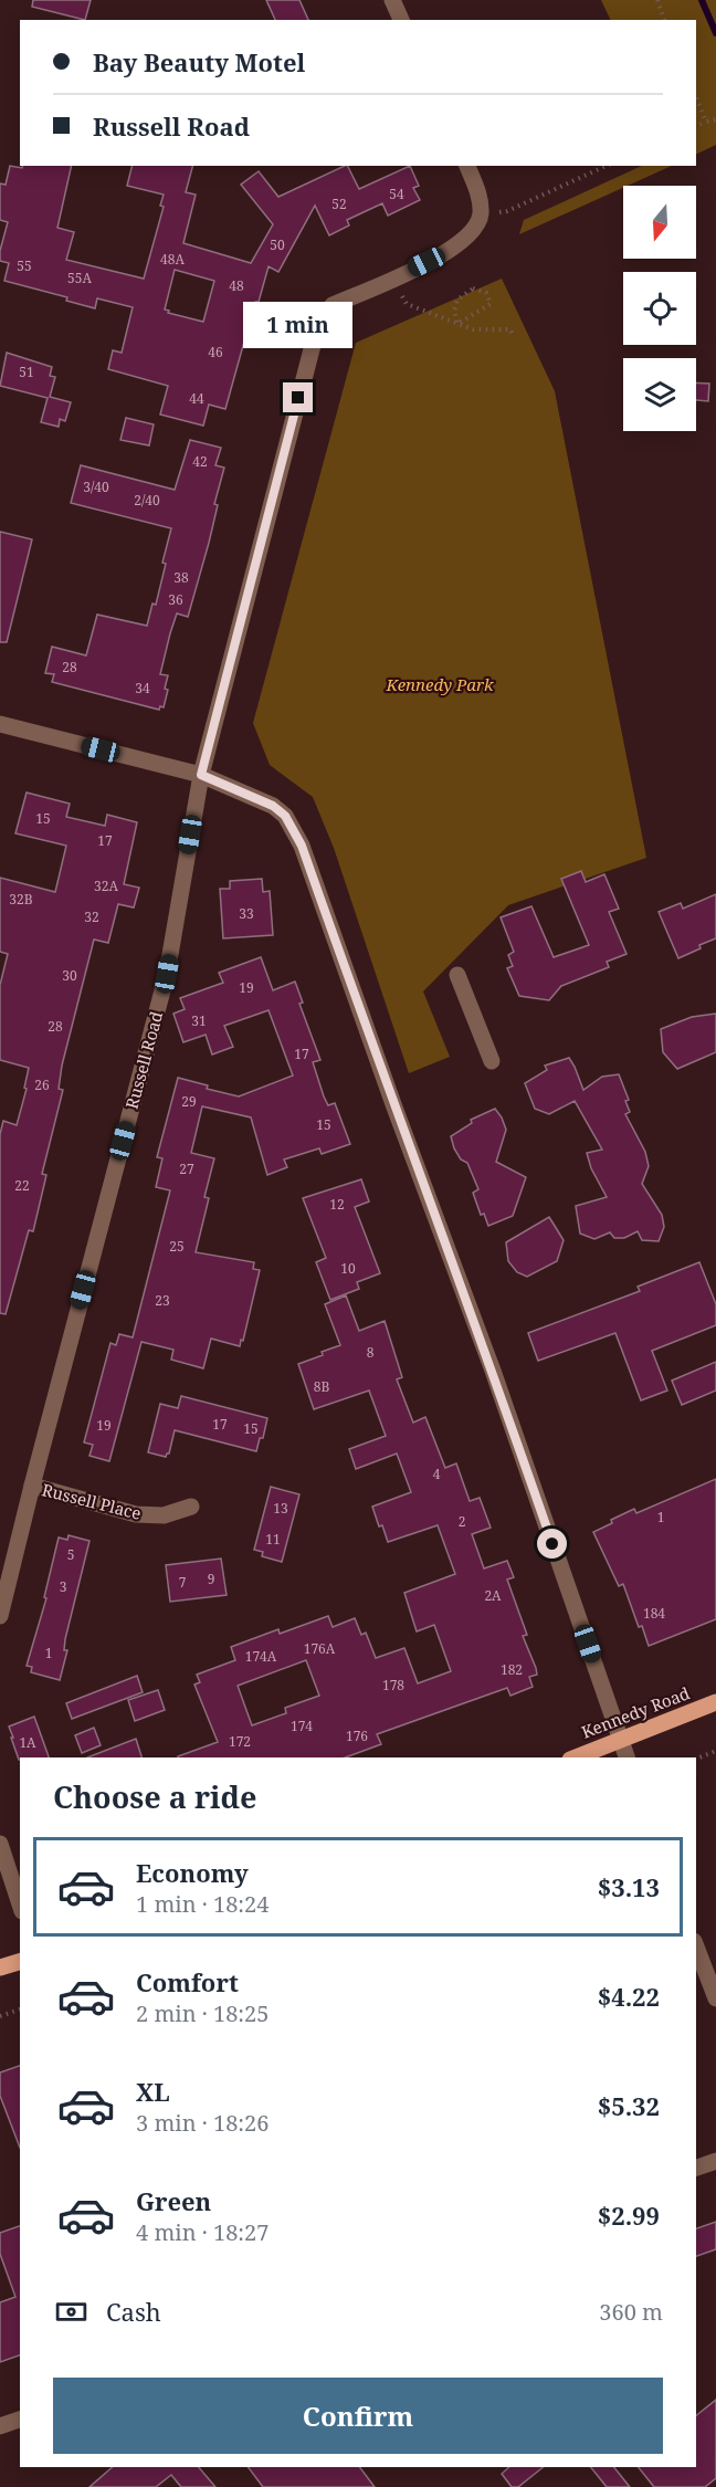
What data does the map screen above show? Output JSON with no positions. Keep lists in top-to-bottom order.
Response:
{
  "streets": {
    "main road": ["Kennedy Road"],
    "street": ["Russell Road", "Russell Place"]
  },
  "crossings": [
    ["Russell Road", "Russell Place"]
  ],
  "parks": ["Kennedy Park"],
  "house_numbers": [
    "54",
    "52",
    "50",
    "48A",
    "55",
    "55A",
    "48",
    "46",
    "51",
    "44",
    "42",
    "3/40",
    "2/40",
    "38",
    "36",
    "28",
    "34",
    "15",
    "17",
    "32A",
    "32B",
    "33",
    "32",
    "30",
    "19",
    "31",
    "28",
    "17",
    "26",
    "29",
    "15",
    "27",
    "22",
    "12",
    "25",
    "10",
    "23",
    "8",
    "8B",
    "17",
    "19",
    "15",
    "4",
    "13",
    "1",
    "2",
    "11",
    "5",
    "9",
    "7",
    "3",
    "2A",
    "184",
    "176A",
    "1",
    "174A",
    "182",
    "178",
    "174",
    "176",
    "172",
    "1A"
  ],
  "north": "bottom",
  "page": {
    "banner": ["Bay Beauty Motel", "Russell Road"],
    "bubble": "1 min",
    "heading": "Choose a ride",
    "list": [
      {
        "name": "Economy",
        "note": "1 min · 18:24",
        "value": "$3.13"
      },
      {
        "name": "Comfort",
        "note": "2 min · 18:25",
        "value": "$4.22"
      },
      {
        "name": "XL",
        "note": "3 min · 18:26",
        "value": "$5.32"
      },
      {
        "name": "Green",
        "note": "4 min · 18:27",
        "value": "$2.99"
      }
    ],
    "pay": ["Cash", "360 m"],
    "buttons": "Confirm"
  }
}
